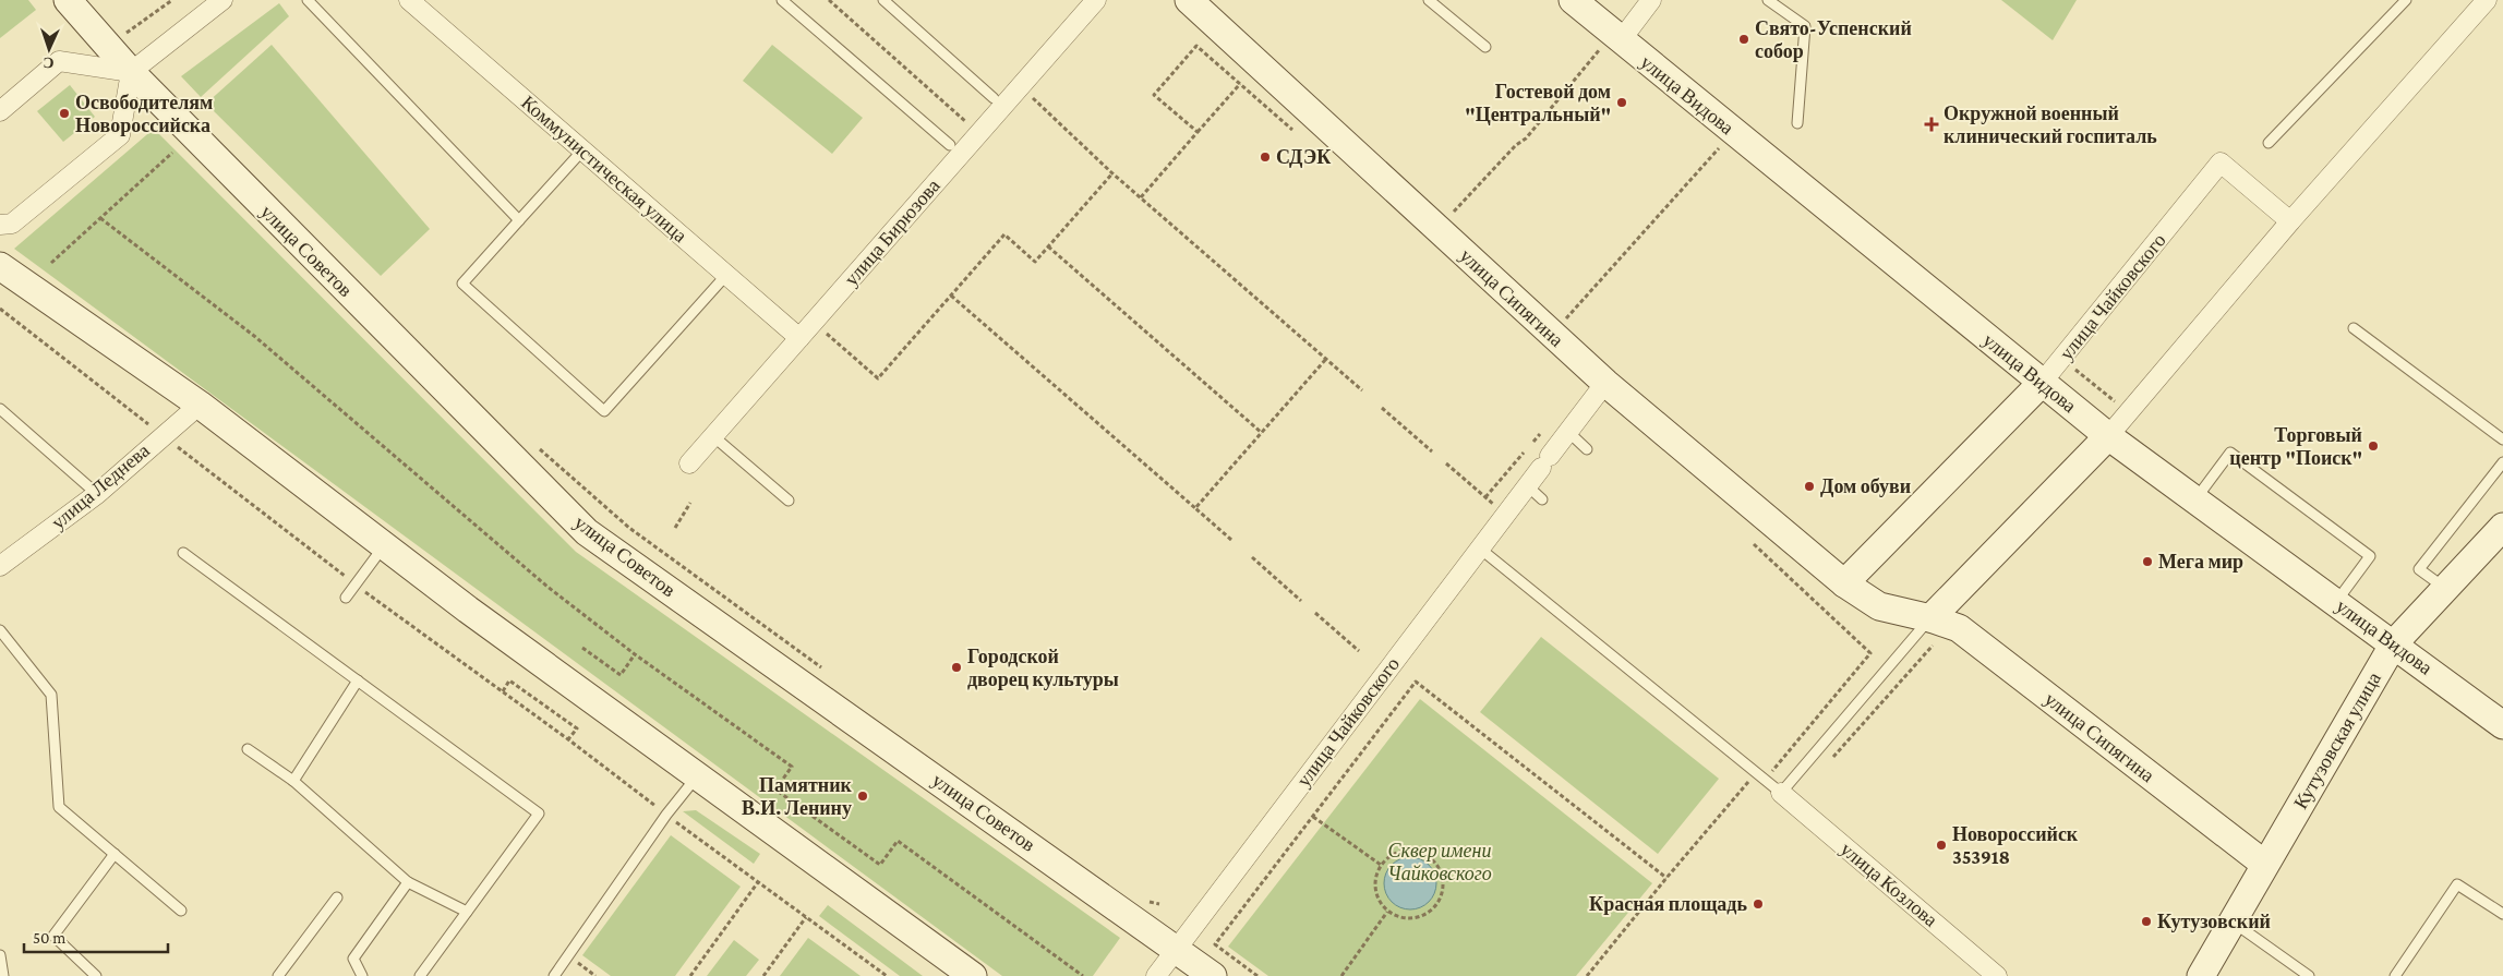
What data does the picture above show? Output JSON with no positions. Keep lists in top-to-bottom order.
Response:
{
  "streets": {
    "street": [
      "улица Видова",
      "Коммунистическая улица",
      "улица Бирюзова",
      "улица Советов",
      "улица Чайковского",
      "улица Сипягина",
      "улица Леднева",
      "Кутузовская улица",
      "улица Козлова"
    ]
  },
  "crossings": [
    ["улица Видова", "улица Чайковского"],
    ["улица Видова", "Кутузовская улица"],
    ["Коммунистическая улица", "улица Бирюзова"],
    ["улица Советов", "улица Чайковского"],
    ["улица Чайковского", "улица Сипягина"],
    ["улица Сипягина", "Кутузовская улица"]
  ],
  "parks": ["Сквер имени Чайковского"],
  "places": {
    "other": [
      "Свято-Успенский собор",
      "Гостевой дом \"Центральный\"",
      "Освободителям Новороссийска",
      "СДЭК",
      "Торговый центр \"Поиск\"",
      "Дом обуви",
      "Мега мир",
      "Городской дворец культуры",
      "Памятник В.И. Ленину",
      "Новороссийск 353918",
      "Красная площадь",
      "Кутузовский"
    ],
    "health": ["Окружной военный клинический госпиталь"]
  },
  "scale_bar": "50 m",
  "north": "bottom"
}
